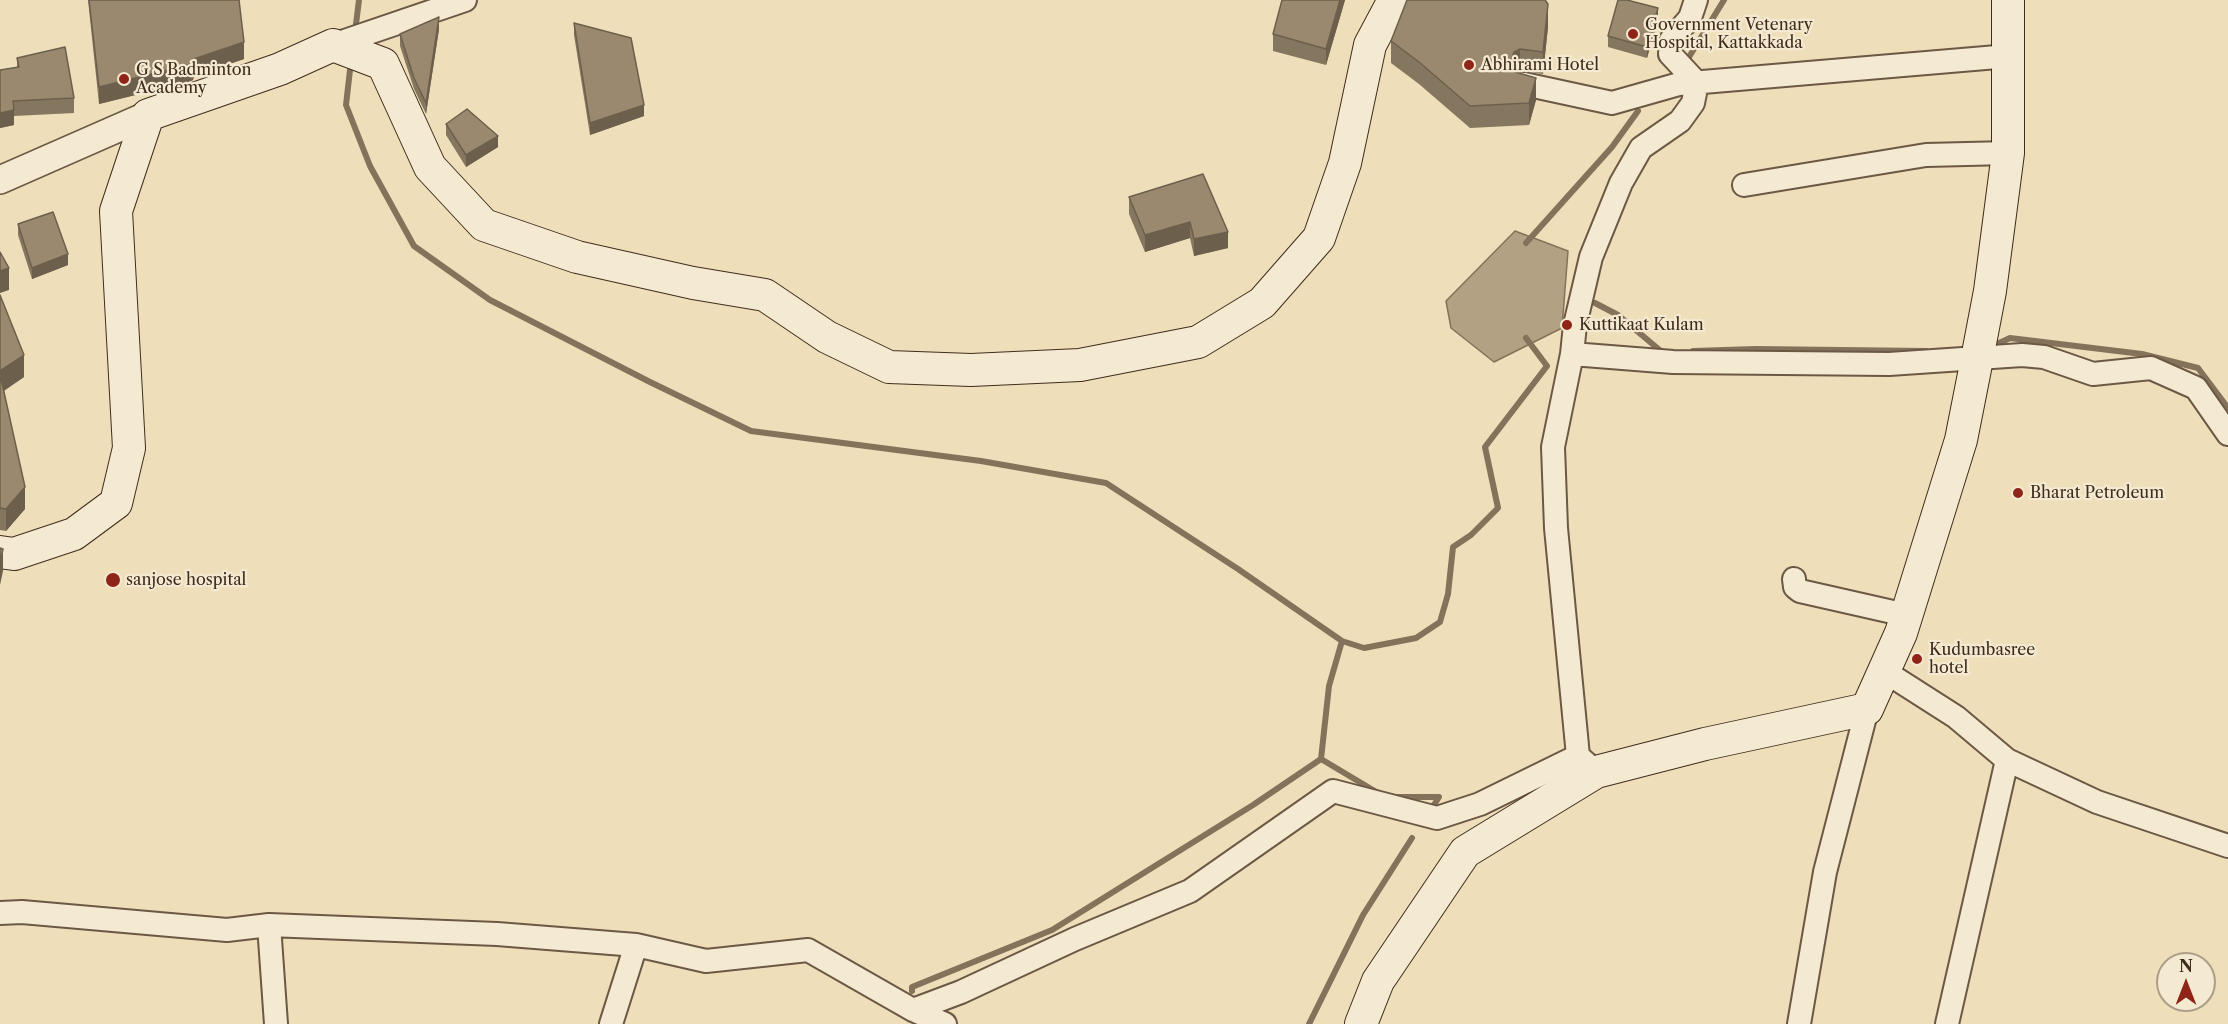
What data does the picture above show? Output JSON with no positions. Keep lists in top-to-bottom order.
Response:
{
  "places": [
    "Government Vetenary Hospital, Kattakkada",
    "Abhirami Hotel",
    "G S Badminton Academy",
    "Kuttikaat Kulam",
    "Bharat Petroleum",
    "sanjose hospital",
    "Kudumbasree hotel"
  ],
  "north": "top"
}
